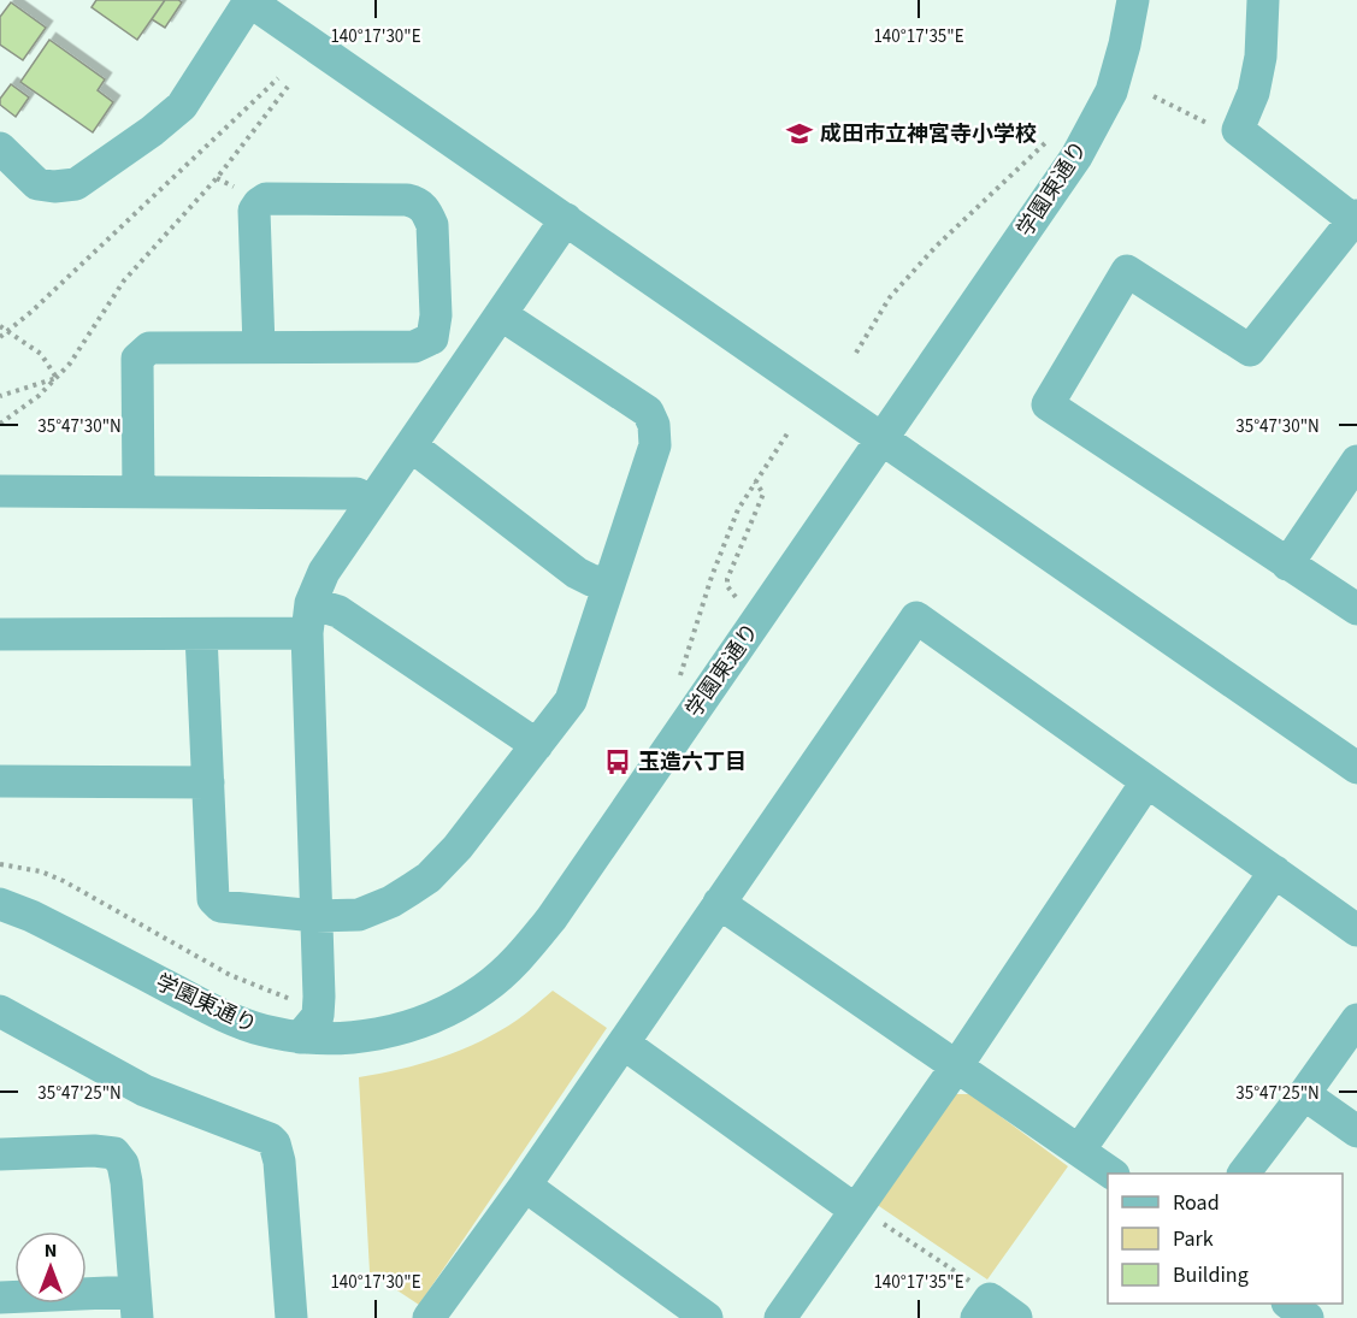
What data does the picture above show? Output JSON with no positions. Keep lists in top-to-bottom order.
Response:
{
  "streets": {
    "street": ["学園東通り"]
  },
  "places": {
    "school or university": ["成田市立神宮寺小学校"],
    "bus stop": ["玉造六丁目"]
  },
  "legend": ["Road", "Park", "Building"],
  "north": "top",
  "coordinates": [
    "140°17'30\"E",
    "140°17'35\"E",
    "35°47'30\"N",
    "35°47'25\"N"
  ]
}
